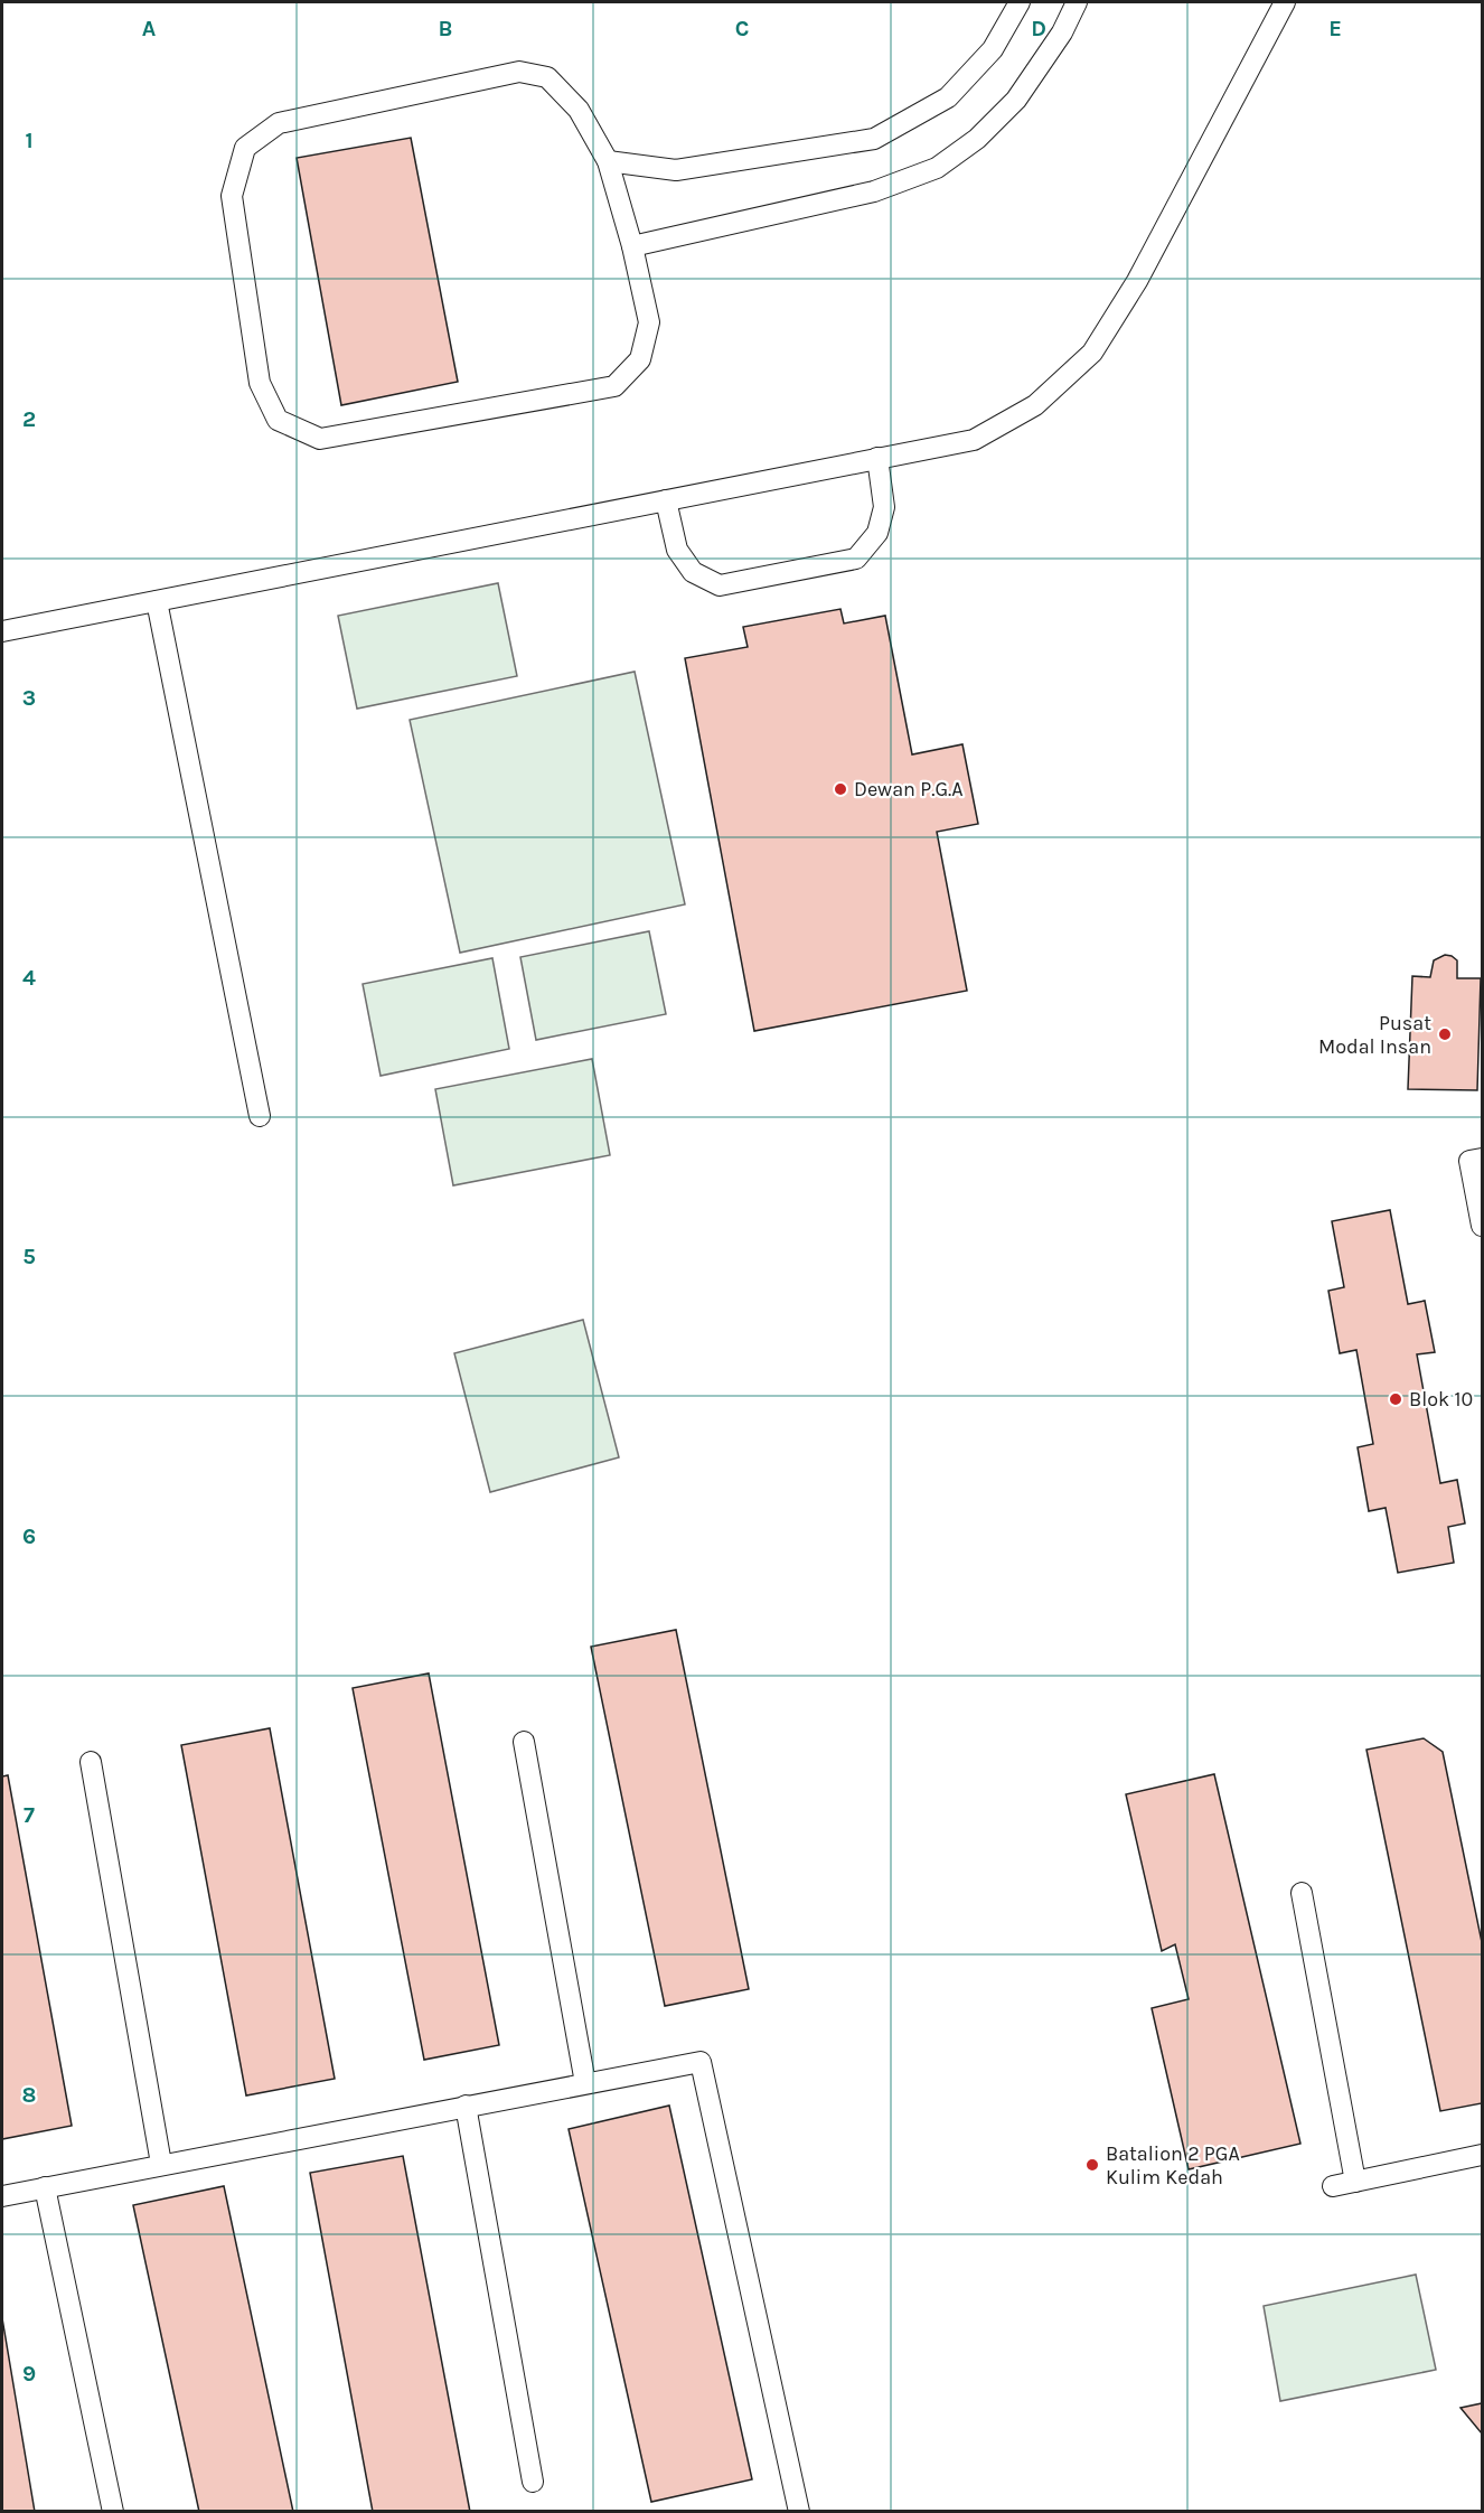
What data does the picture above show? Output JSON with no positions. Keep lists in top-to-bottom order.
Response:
{
  "places": [
    "Dewan P.G.A",
    "Pusat Modal Insan",
    "Blok 10",
    "Batalion 2 PGA Kulim Kedah"
  ],
  "grid": {
    "columns": [
      "A",
      "B",
      "C",
      "D",
      "E"
    ],
    "rows": [
      "1",
      "2",
      "3",
      "4",
      "5",
      "6",
      "7",
      "8",
      "9"
    ]
  }
}
